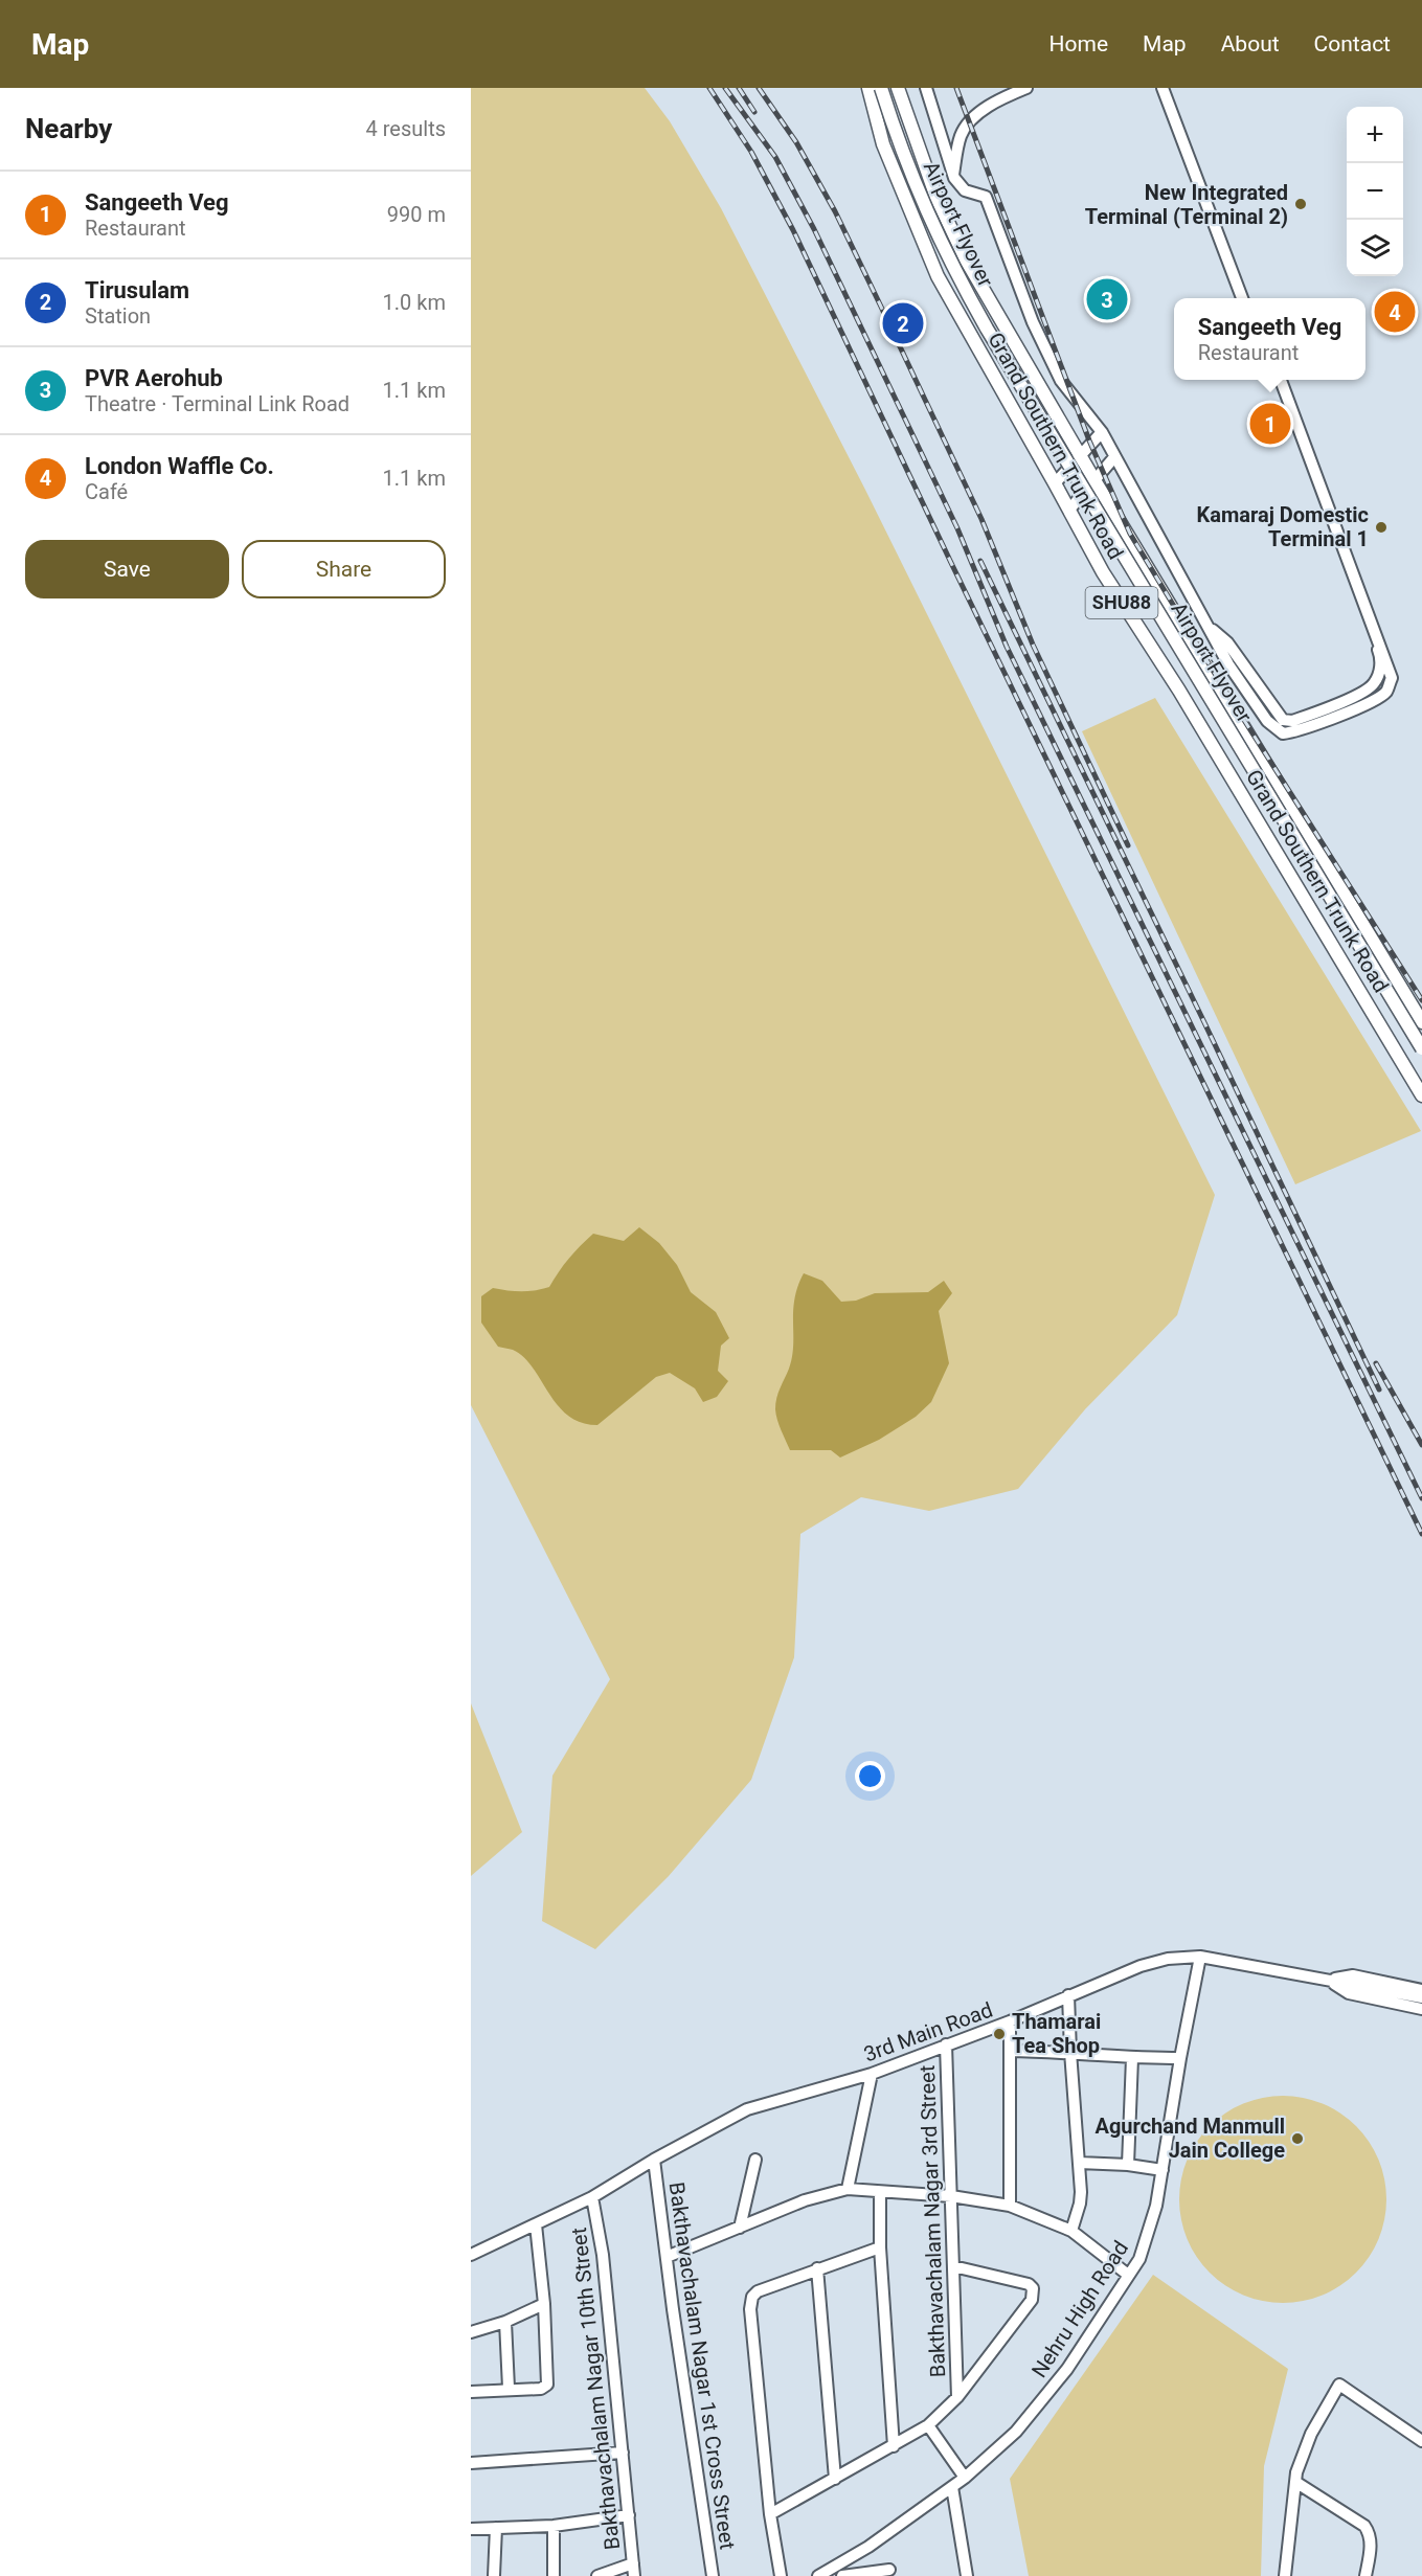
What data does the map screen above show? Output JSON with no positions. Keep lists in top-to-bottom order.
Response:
{
  "streets": {
    "main road": ["Airport Flyover", "Grand Southern Trunk Road", "SHU88"],
    "street": [
      "3rd Main Road",
      "Bakthavachalam Nagar 3rd Street",
      "Nehru High Road",
      "Bakthavachalam Nagar 1st Cross Street",
      "Bakthavachalam Nagar 10th Street"
    ]
  },
  "crossings": [
    ["3rd Main Road", "Bakthavachalam Nagar 3rd Street"],
    ["3rd Main Road", "Nehru High Road"],
    ["3rd Main Road", "Bakthavachalam Nagar 1st Cross Street"],
    ["3rd Main Road", "Bakthavachalam Nagar 10th Street"]
  ],
  "places": [
    "New Integrated Terminal (Terminal 2)",
    "Kamaraj Domestic Terminal 1",
    "Thamarai Tea Shop",
    "Agurchand Manmull Jain College"
  ],
  "page": {
    "header": "Map",
    "nav": [
      "Home",
      "Map",
      "About",
      "Contact"
    ],
    "heading": ["Nearby", "4 results"],
    "map_buttons": ["+", "−"],
    "list": [
      {
        "mark": "1",
        "name": "Sangeeth Veg",
        "note": "Restaurant",
        "value": "990 m"
      },
      {
        "mark": "2",
        "name": "Tirusulam",
        "note": "Station",
        "value": "1.0 km"
      },
      {
        "mark": "3",
        "name": "PVR Aerohub",
        "note": "Theatre · Terminal Link Road",
        "value": "1.1 km"
      },
      {
        "mark": "4",
        "name": "London Waffle Co.",
        "note": "Café",
        "value": "1.1 km"
      }
    ],
    "pins": [
      "3",
      "4",
      "2",
      "1"
    ],
    "popup": ["Sangeeth Veg", "Restaurant"],
    "buttons": ["Save", "Share"]
  }
}
